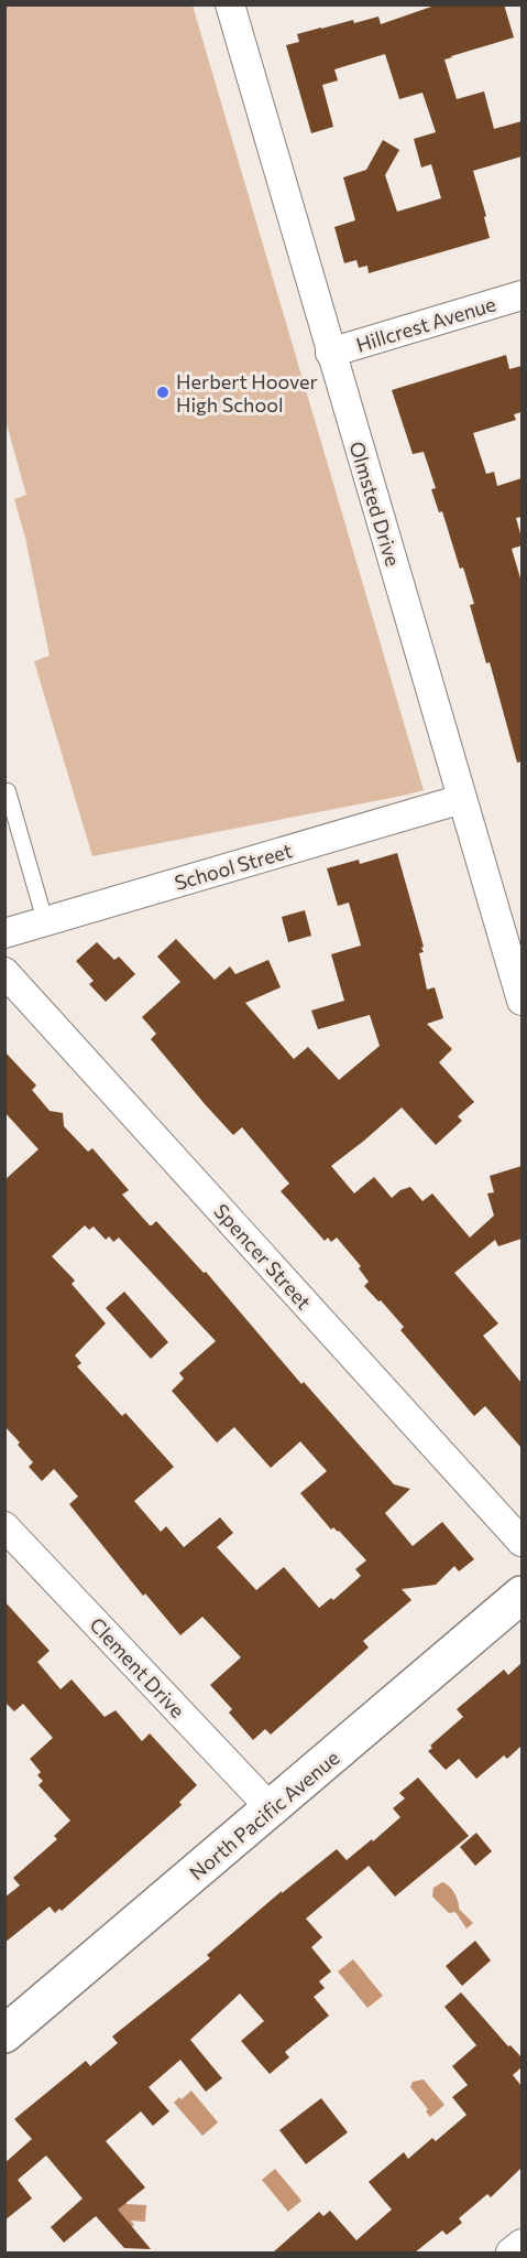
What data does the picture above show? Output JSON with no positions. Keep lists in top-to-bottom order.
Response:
{
  "streets": {
    "street": [
      "Hillcrest Avenue",
      "Olmsted Drive",
      "School Street",
      "Spencer Street",
      "Clement Drive",
      "North Pacific Avenue"
    ]
  },
  "crossings": [
    ["Hillcrest Avenue", "Olmsted Drive"],
    ["Olmsted Drive", "School Street"],
    ["Clement Drive", "North Pacific Avenue"]
  ],
  "places": ["Herbert Hoover High School"]
}
